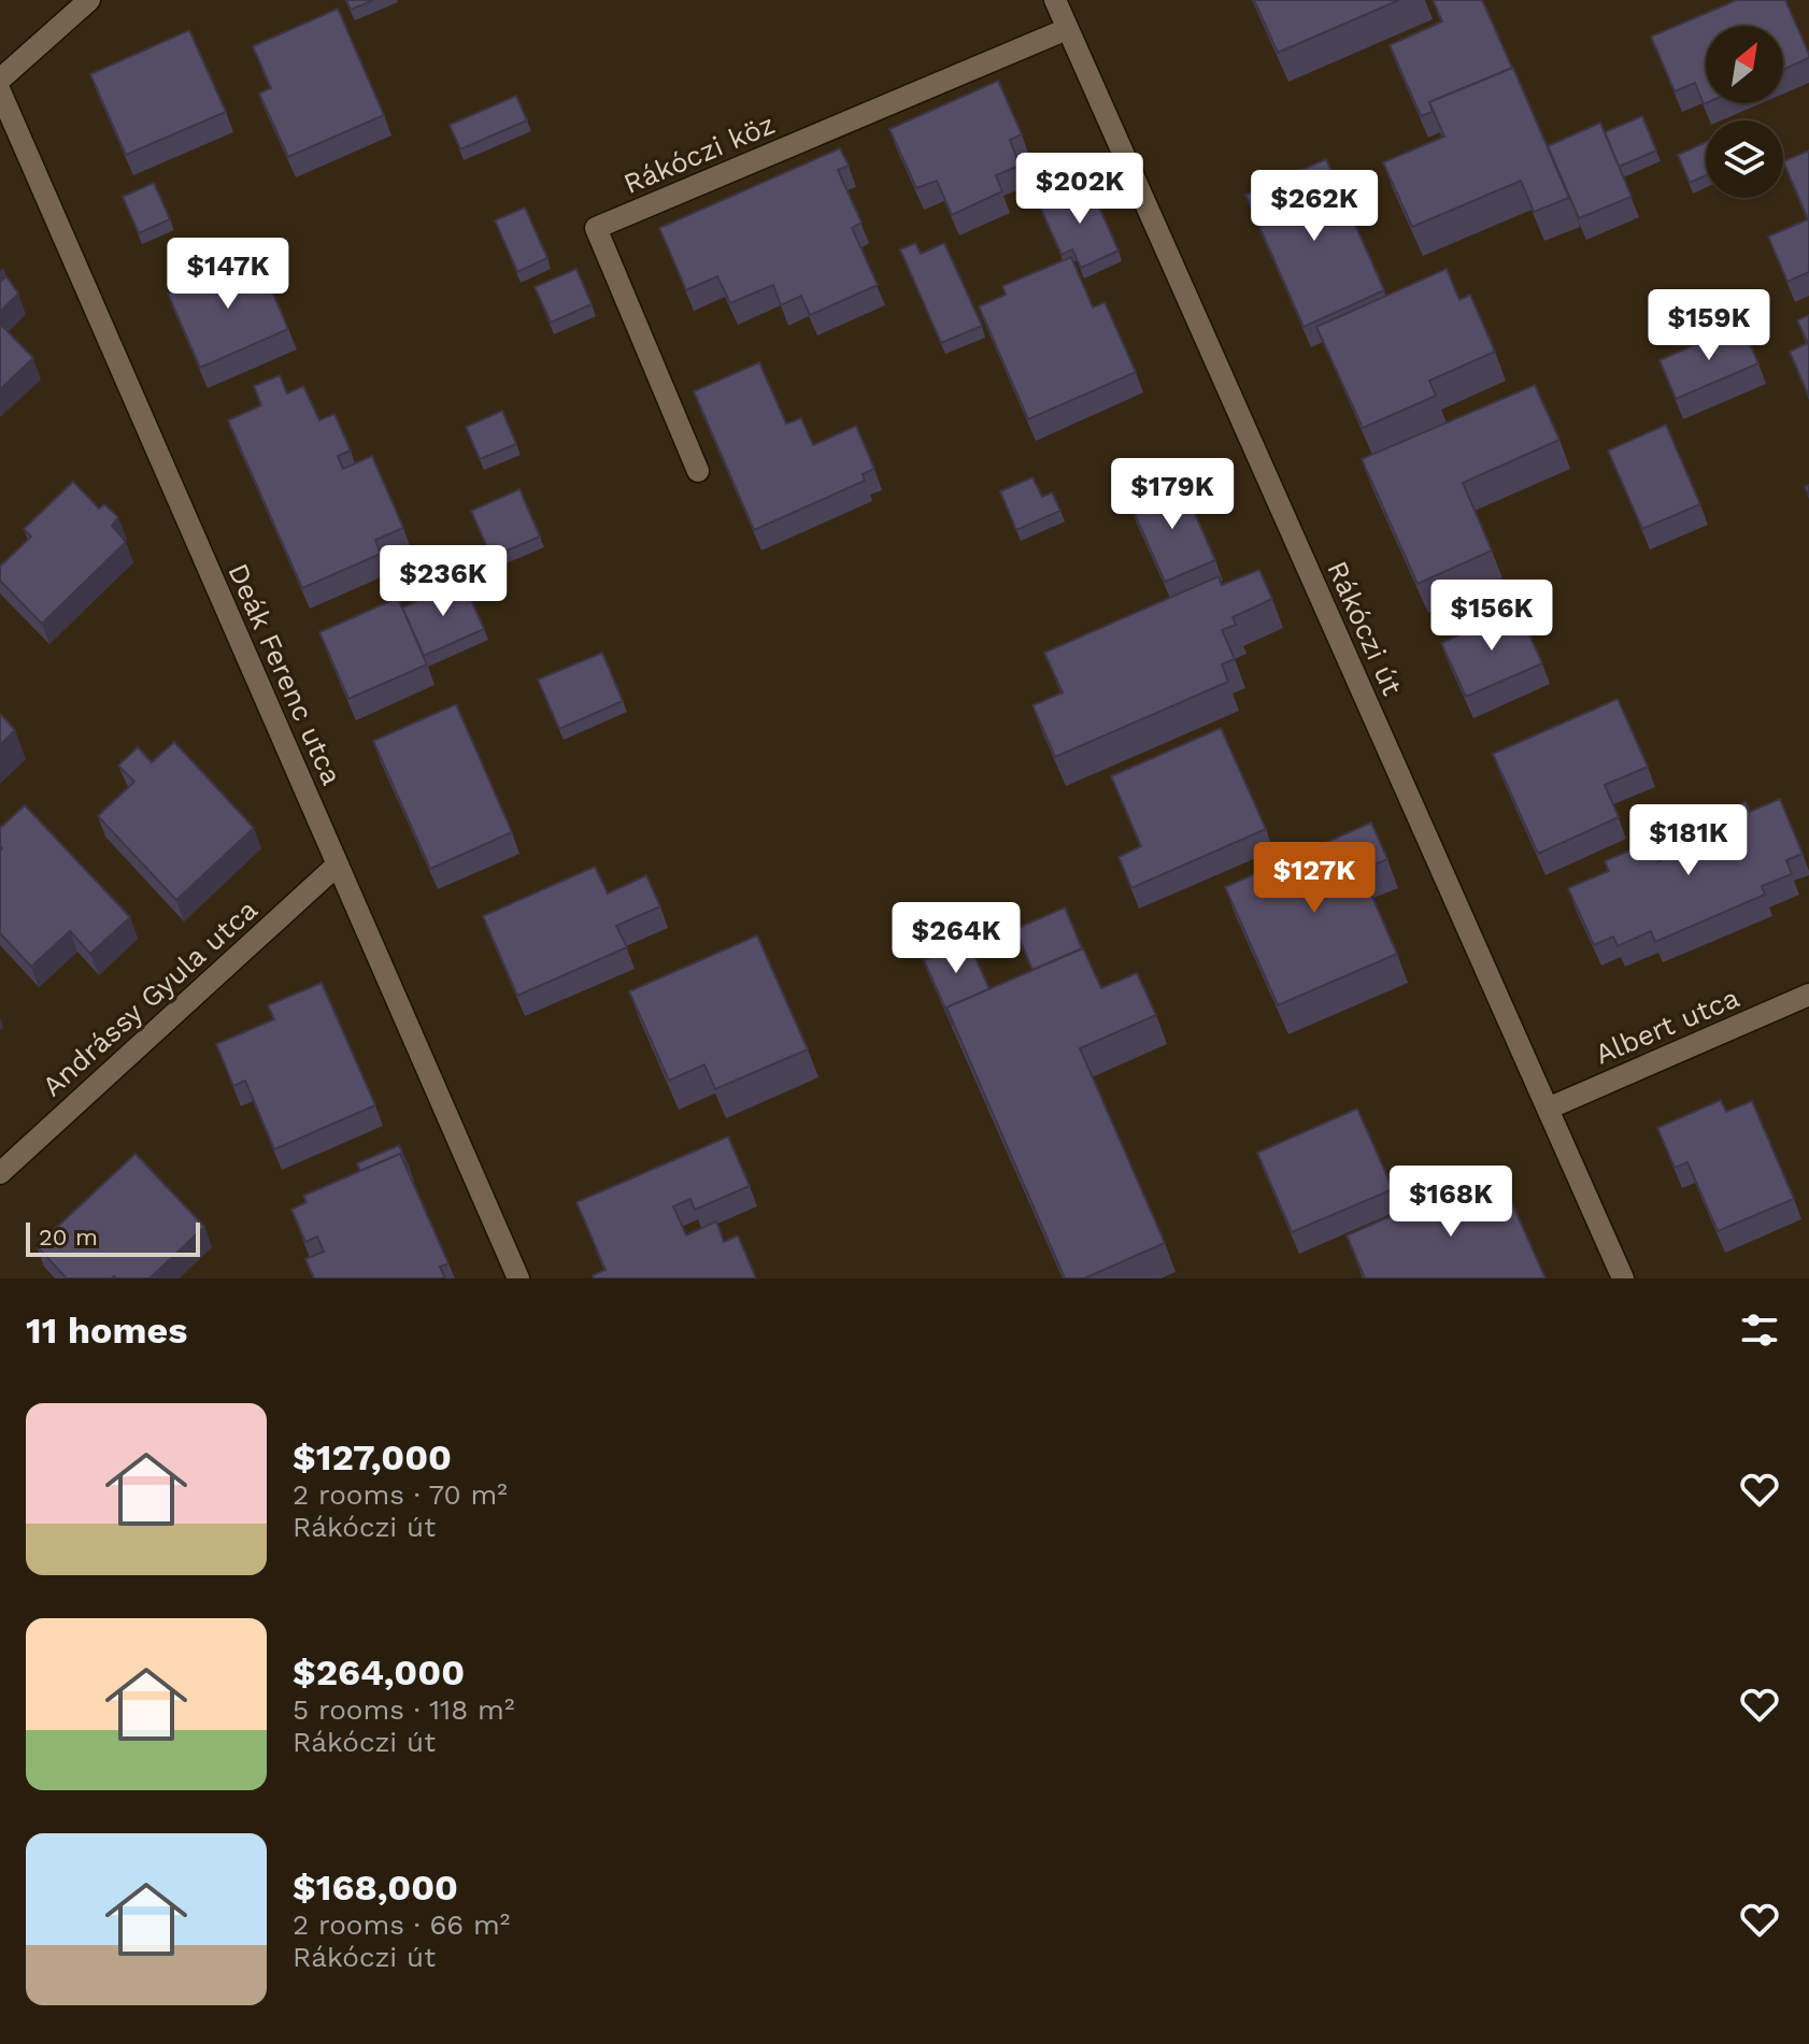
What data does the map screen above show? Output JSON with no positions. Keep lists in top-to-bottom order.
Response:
{
  "streets": {
    "street": [
      "Rákóczi köz",
      "Rákóczi út",
      "Deák Ferenc utca",
      "Andrássy Gyula utca",
      "Albert utca"
    ]
  },
  "crossings": [
    ["Rákóczi köz", "Rákóczi út"],
    ["Rákóczi út", "Albert utca"],
    ["Deák Ferenc utca", "Andrássy Gyula utca"]
  ],
  "scale_bar": "20 m",
  "north": "top right",
  "page": {
    "price": [
      "$202K",
      "$262K",
      "$147K",
      "$159K",
      "$179K",
      "$236K",
      "$156K",
      "$181K",
      "$127K",
      "$264K",
      "$168K"
    ],
    "scale": "20 m",
    "heading": "11 homes",
    "list": [
      {
        "name": "$127,000",
        "note": "2 rooms · 70 m² · Rákóczi út"
      },
      {
        "name": "$264,000",
        "note": "5 rooms · 118 m² · Rákóczi út"
      },
      {
        "name": "$168,000",
        "note": "2 rooms · 66 m² · Rákóczi út"
      }
    ]
  }
}
